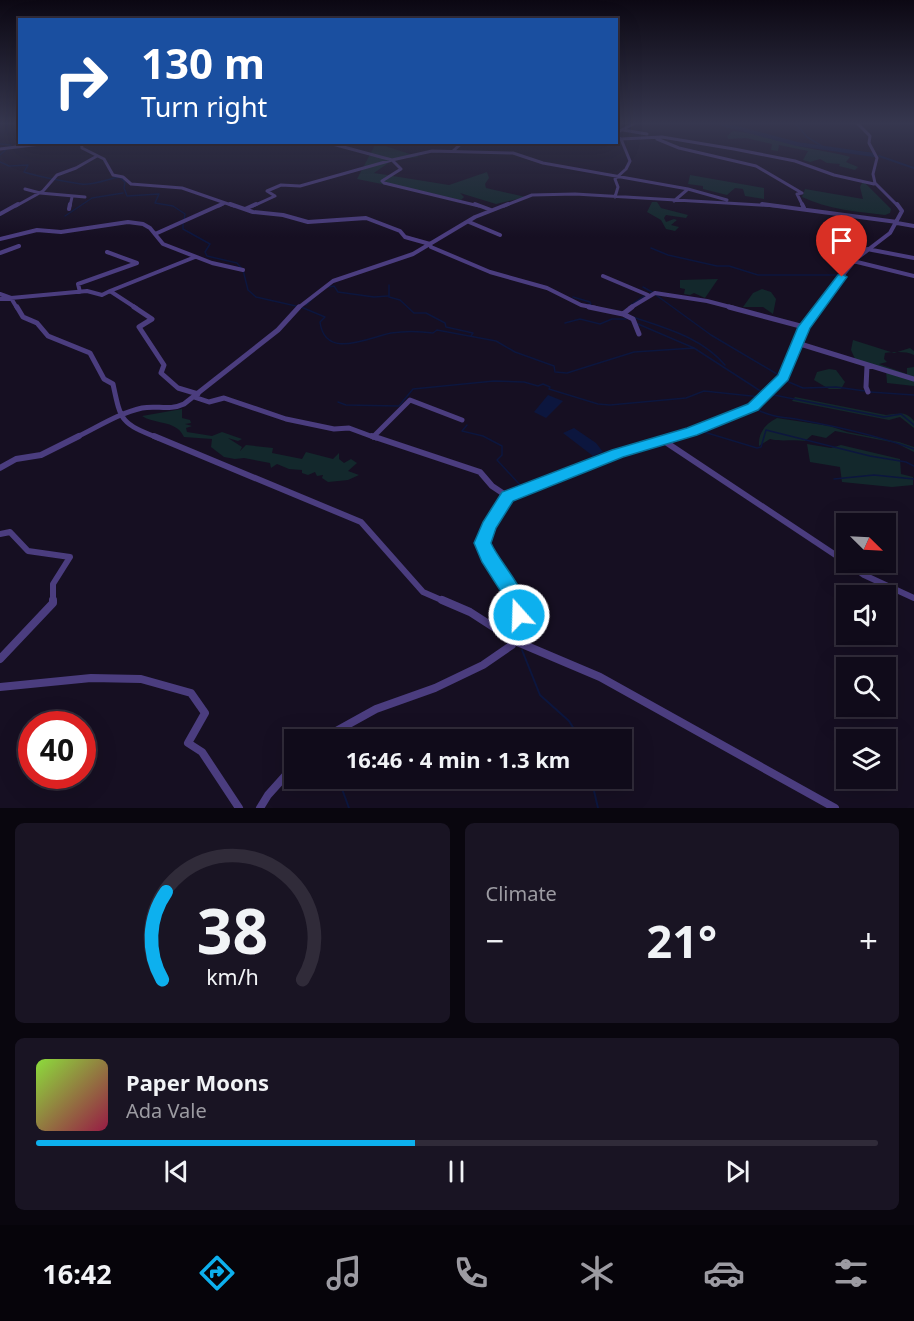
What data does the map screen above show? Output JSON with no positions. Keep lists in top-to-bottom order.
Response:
{
  "north": "bottom right",
  "page": {
    "turn": ["130 m", "Turn right"],
    "limit": "40",
    "trip": "16:46 · 4 min · 1.3 km",
    "tile": "Climate",
    "heat": ["−", "21°", "+"],
    "song": ["Paper Moons", "Ada Vale"],
    "tabs": "16:42",
    "gauge": ["38", "km/h"]
  }
}
